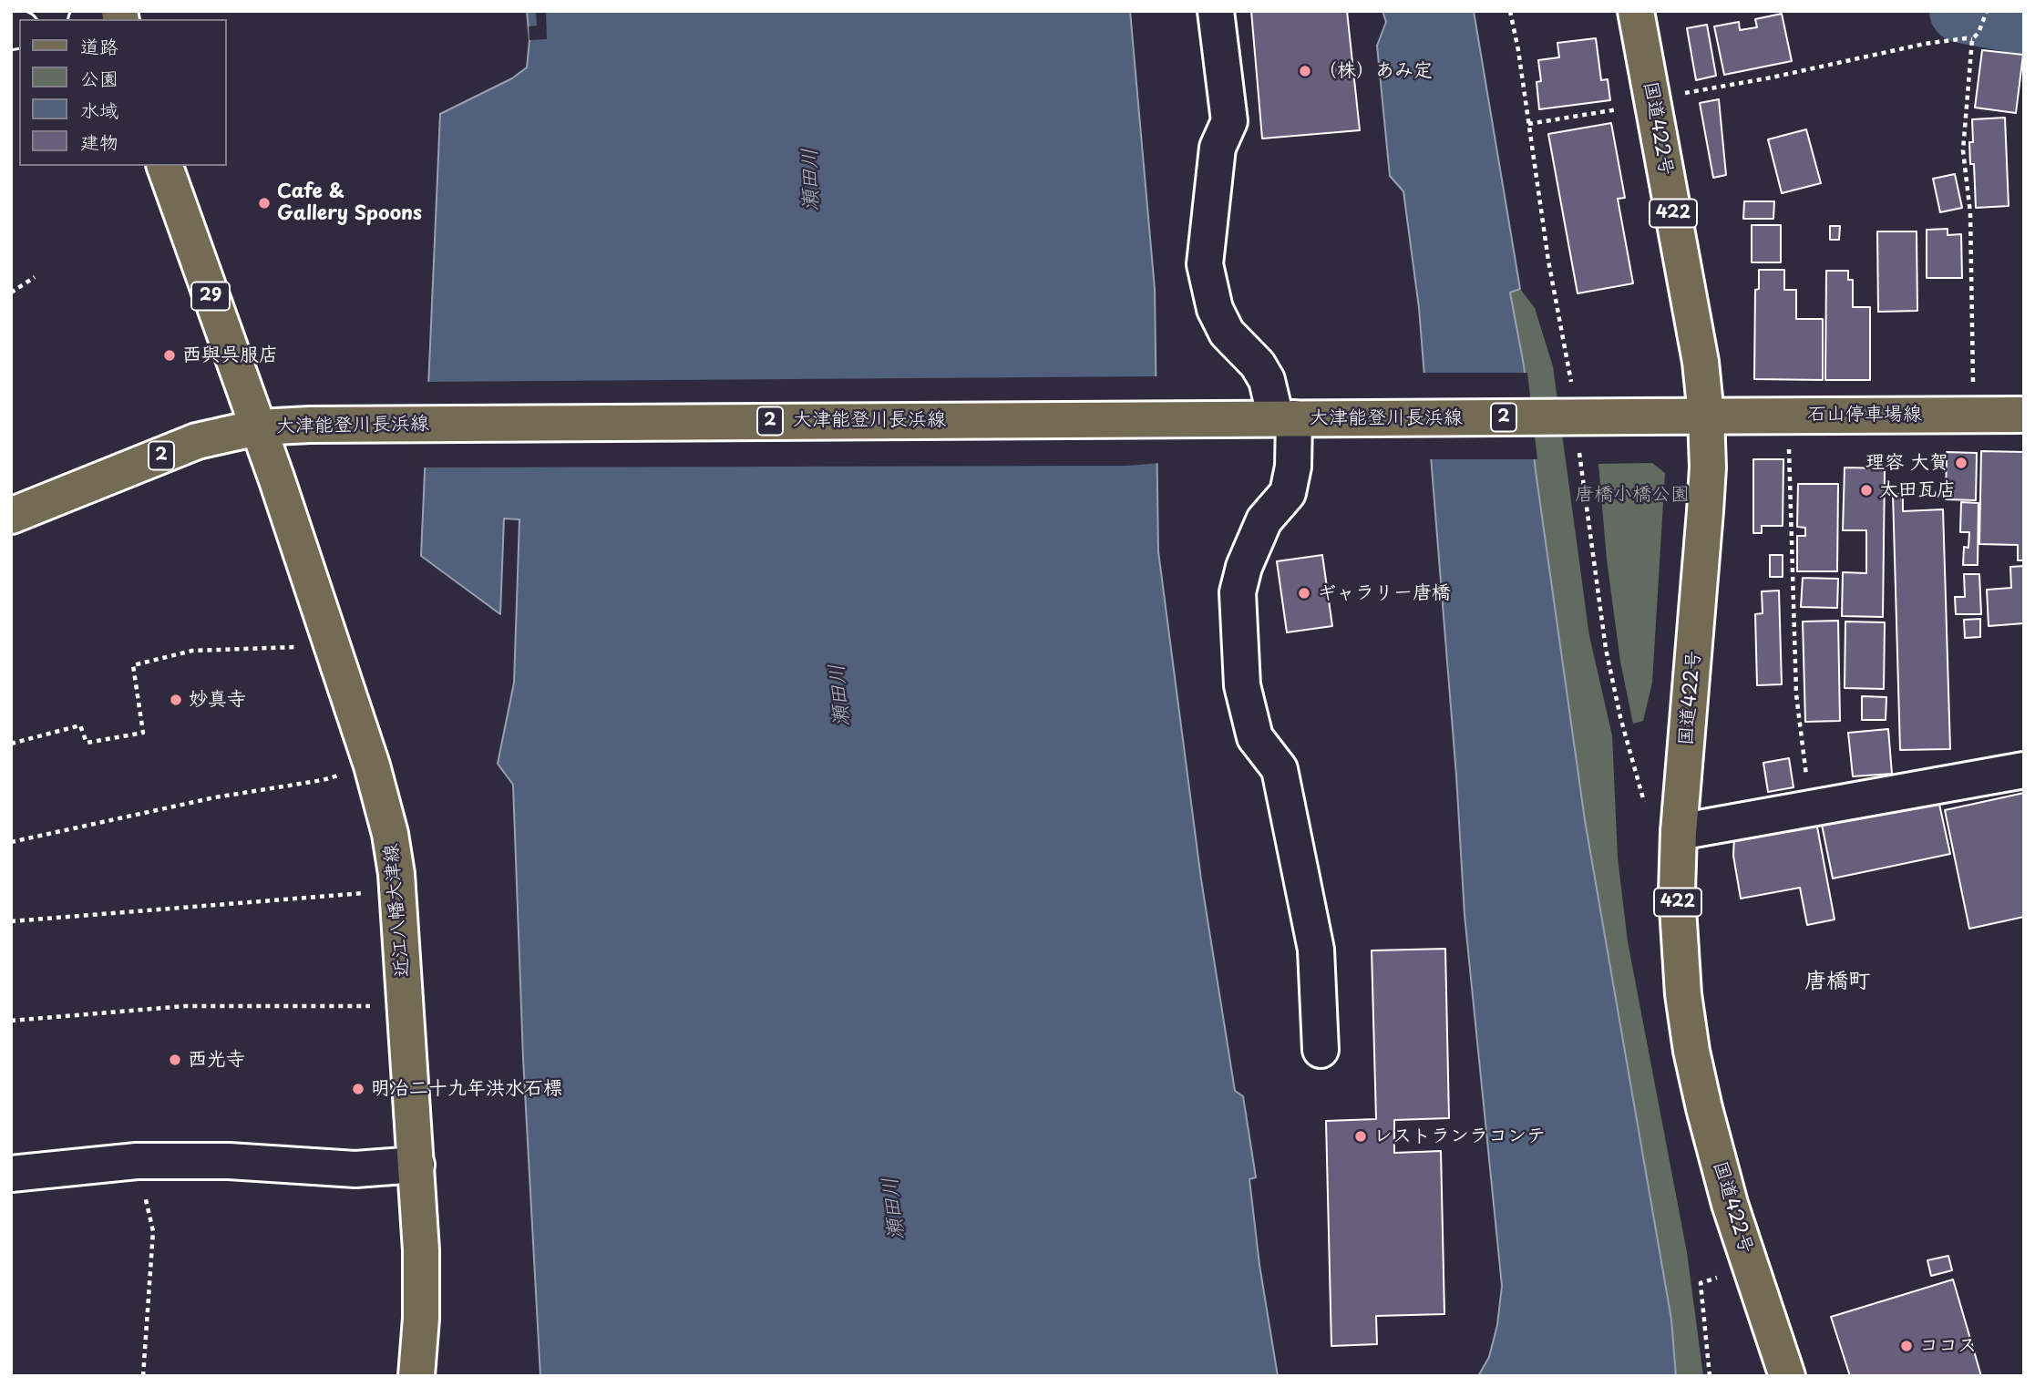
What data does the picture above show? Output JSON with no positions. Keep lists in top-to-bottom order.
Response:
{
  "streets": {
    "main road": [
      "国道422号",
      "422",
      "29",
      "石山停車場線",
      "2",
      "大津能登川長浜線",
      "近江八幡大津線"
    ]
  },
  "crossings": [
    ["国道422号", "石山停車場線"],
    ["国道422号", "大津能登川長浜線"],
    ["29", "大津能登川長浜線"],
    ["29", "近江八幡大津線"],
    ["石山停車場線", "大津能登川長浜線"],
    ["大津能登川長浜線", "近江八幡大津線"]
  ],
  "districts": ["唐橋町"],
  "water": ["瀬田川"],
  "parks": ["唐橋小橋公園"],
  "places": [
    "（株）あみ定",
    "Cafe & Gallery Spoons",
    "西與呉服店",
    "理容 大賀",
    "太田瓦店",
    "ギャラリー唐橋",
    "妙真寺",
    "西光寺",
    "明冶二十九年洪水石標",
    "レストランラコンテ",
    "ココス"
  ],
  "legend": [
    "道路",
    "公園",
    "水域",
    "建物"
  ]
}
